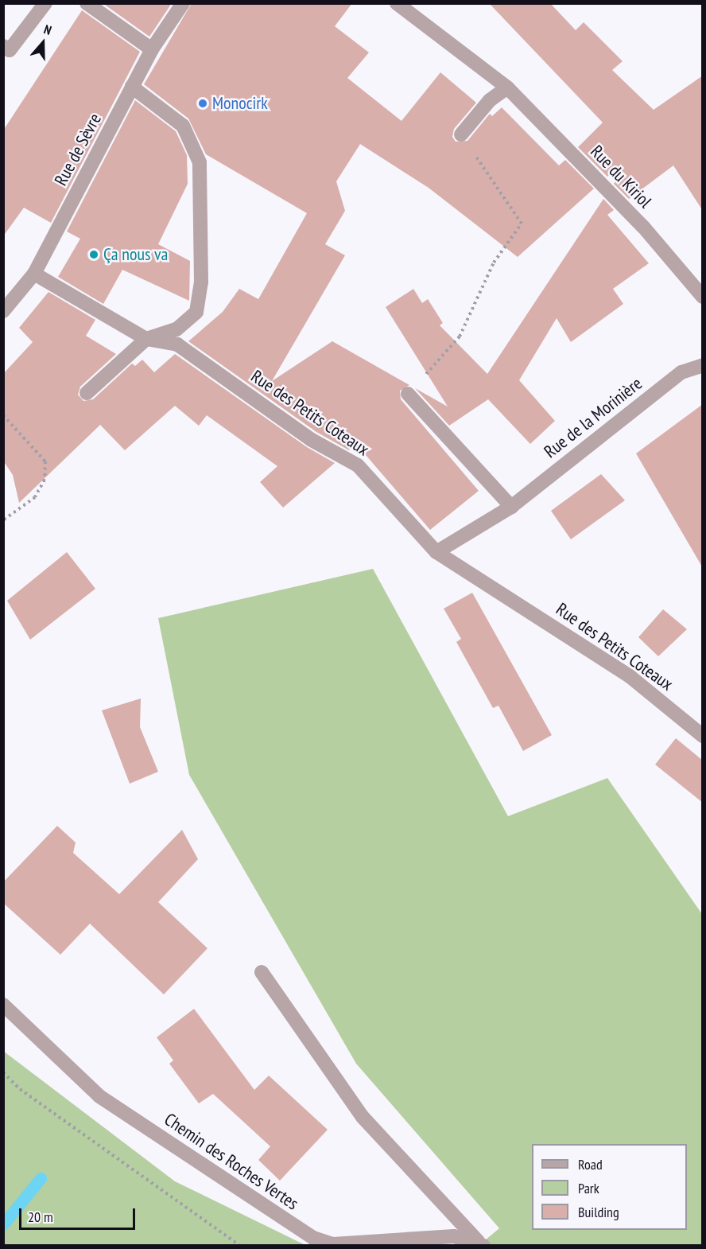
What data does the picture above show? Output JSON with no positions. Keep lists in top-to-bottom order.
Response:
{
  "streets": {
    "street": [
      "Rue de Sèvre",
      "Rue du Kiriol",
      "Rue des Petits Coteaux",
      "Rue de la Morinière",
      "Chemin des Roches Vertes"
    ]
  },
  "crossings": [
    ["Rue de Sèvre", "Rue des Petits Coteaux"],
    ["Rue des Petits Coteaux", "Rue de la Morinière"]
  ],
  "places": ["Monocirk", "Ça nous va"],
  "legend": ["Road", "Park", "Building"],
  "scale_bar": "20 m",
  "north": "top"
}
